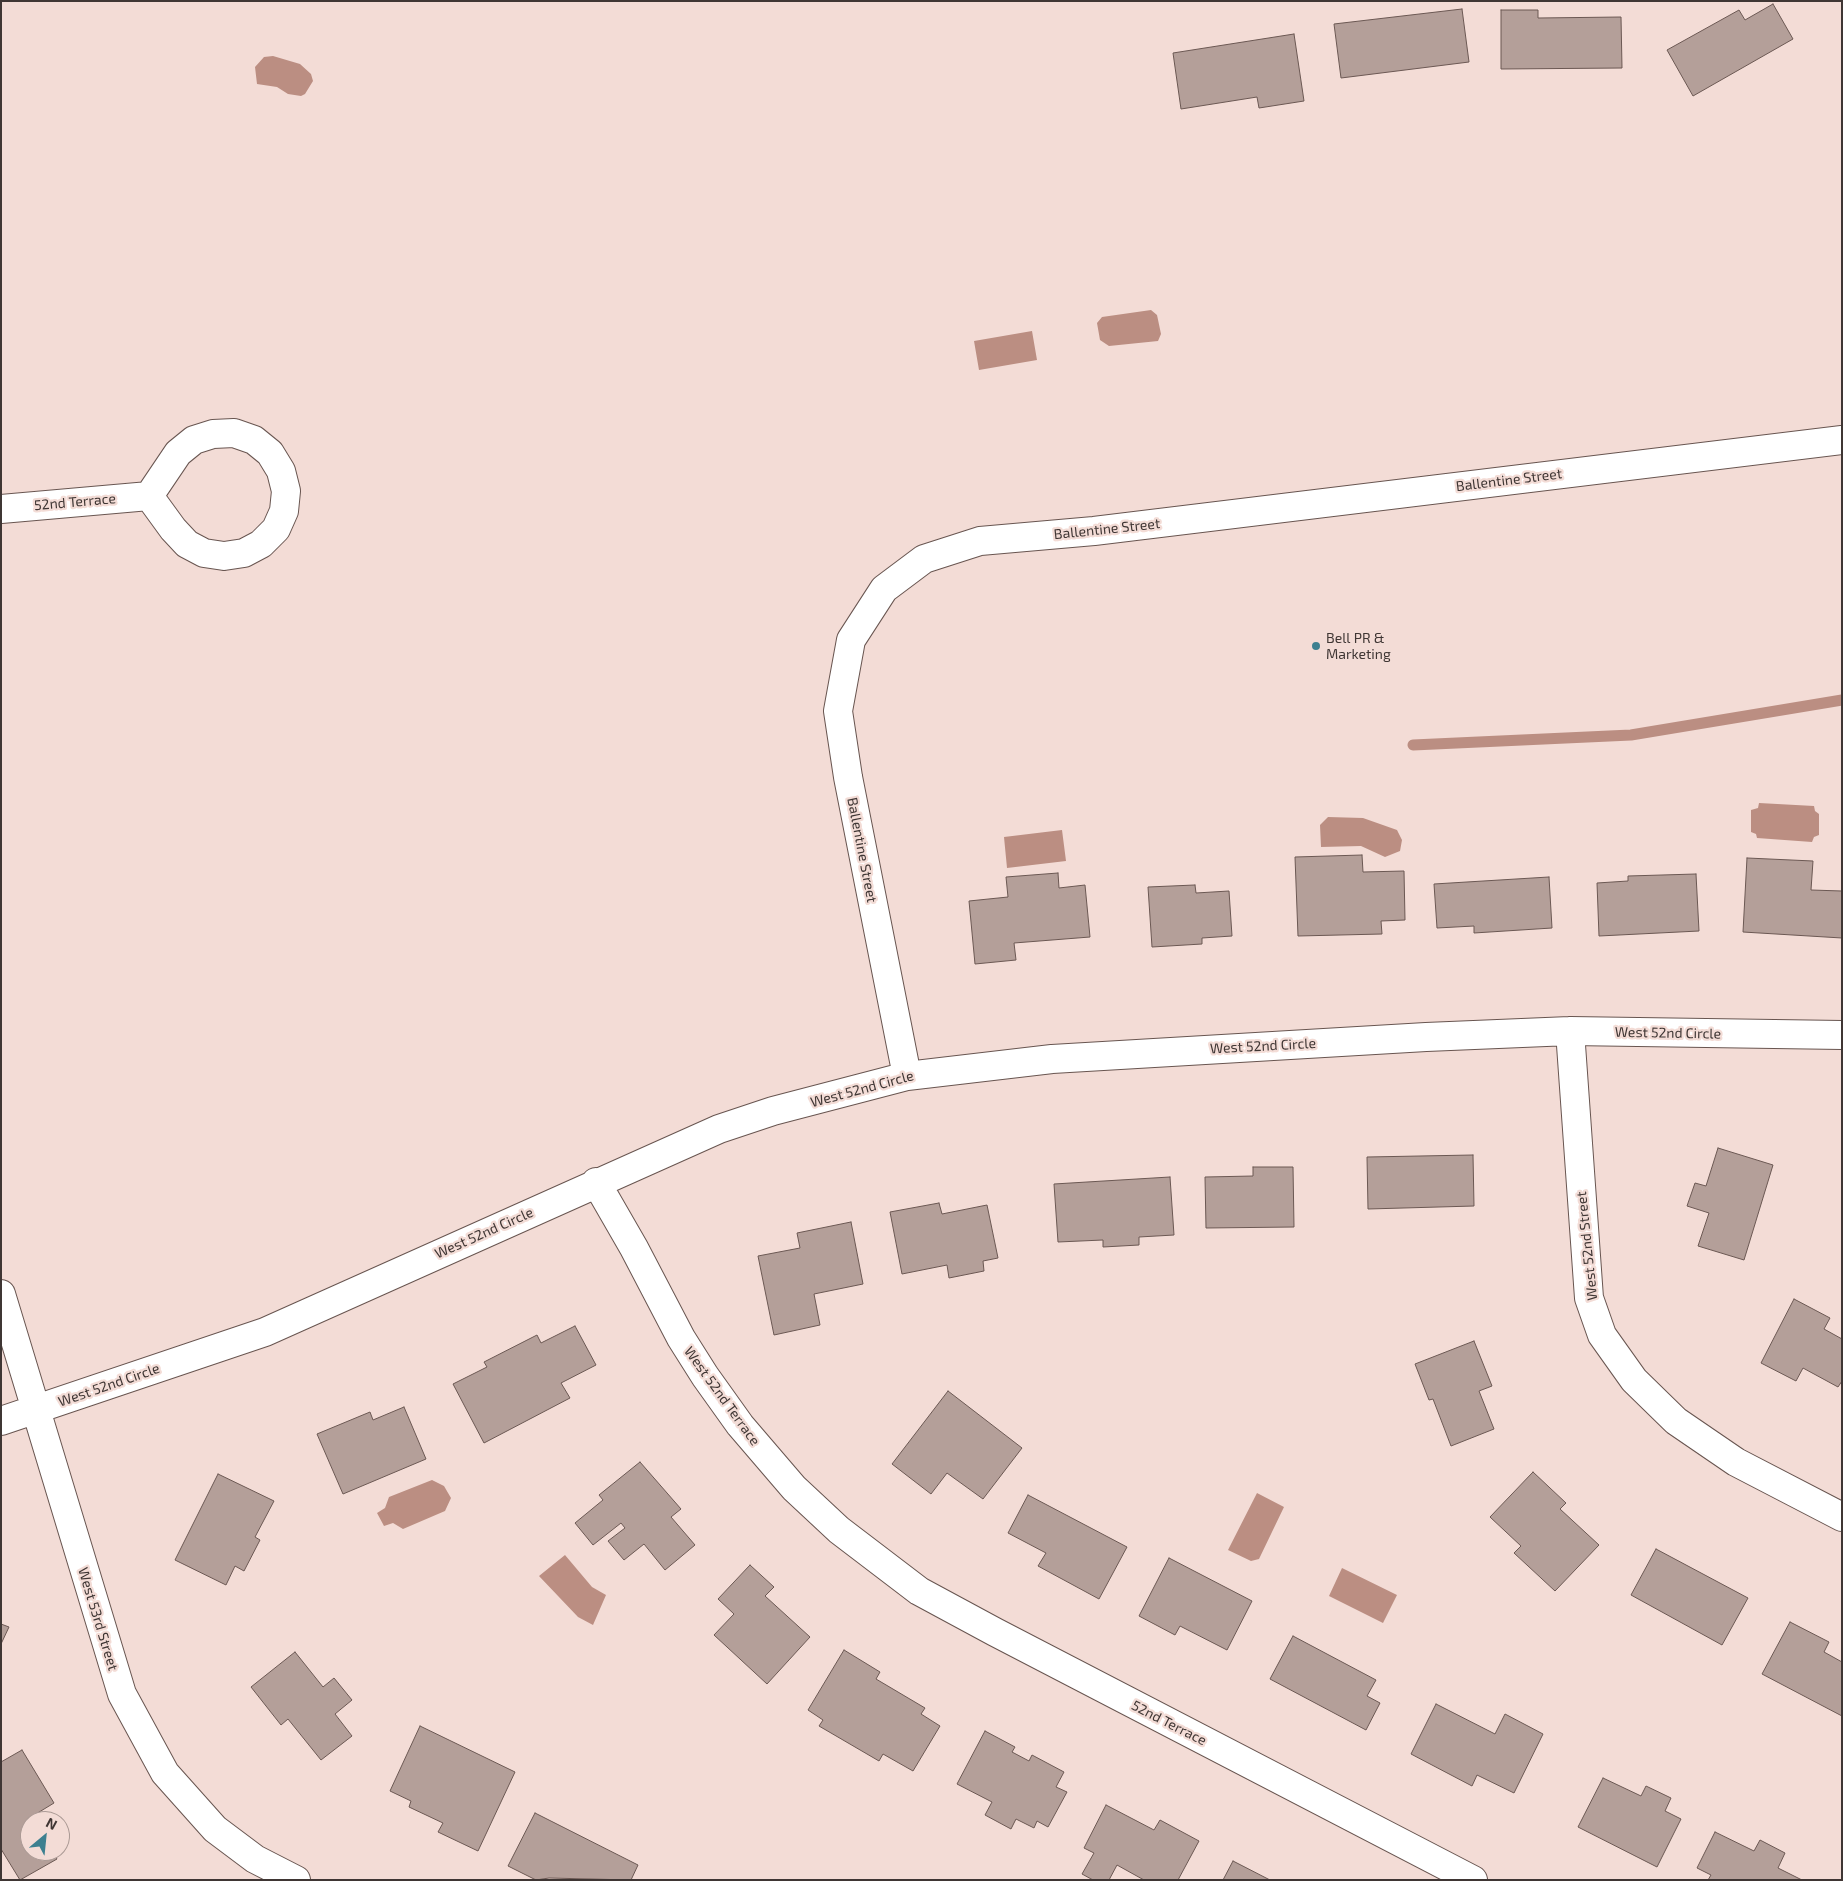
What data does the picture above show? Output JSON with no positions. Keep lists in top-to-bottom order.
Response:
{
  "streets": {
    "street": [
      "Ballentine Street",
      "52nd Terrace",
      "West 52nd Circle",
      "West 52nd Street",
      "West 52nd Terrace",
      "West 53rd Street"
    ]
  },
  "crossings": [
    ["Ballentine Street", "West 52nd Circle"],
    ["52nd Terrace", "West 52nd Terrace"],
    ["West 52nd Circle", "West 52nd Street"],
    ["West 52nd Circle", "West 52nd Terrace"],
    ["West 52nd Circle", "West 53rd Street"]
  ],
  "places": ["Bell PR & Marketing"],
  "north": "top right"
}
